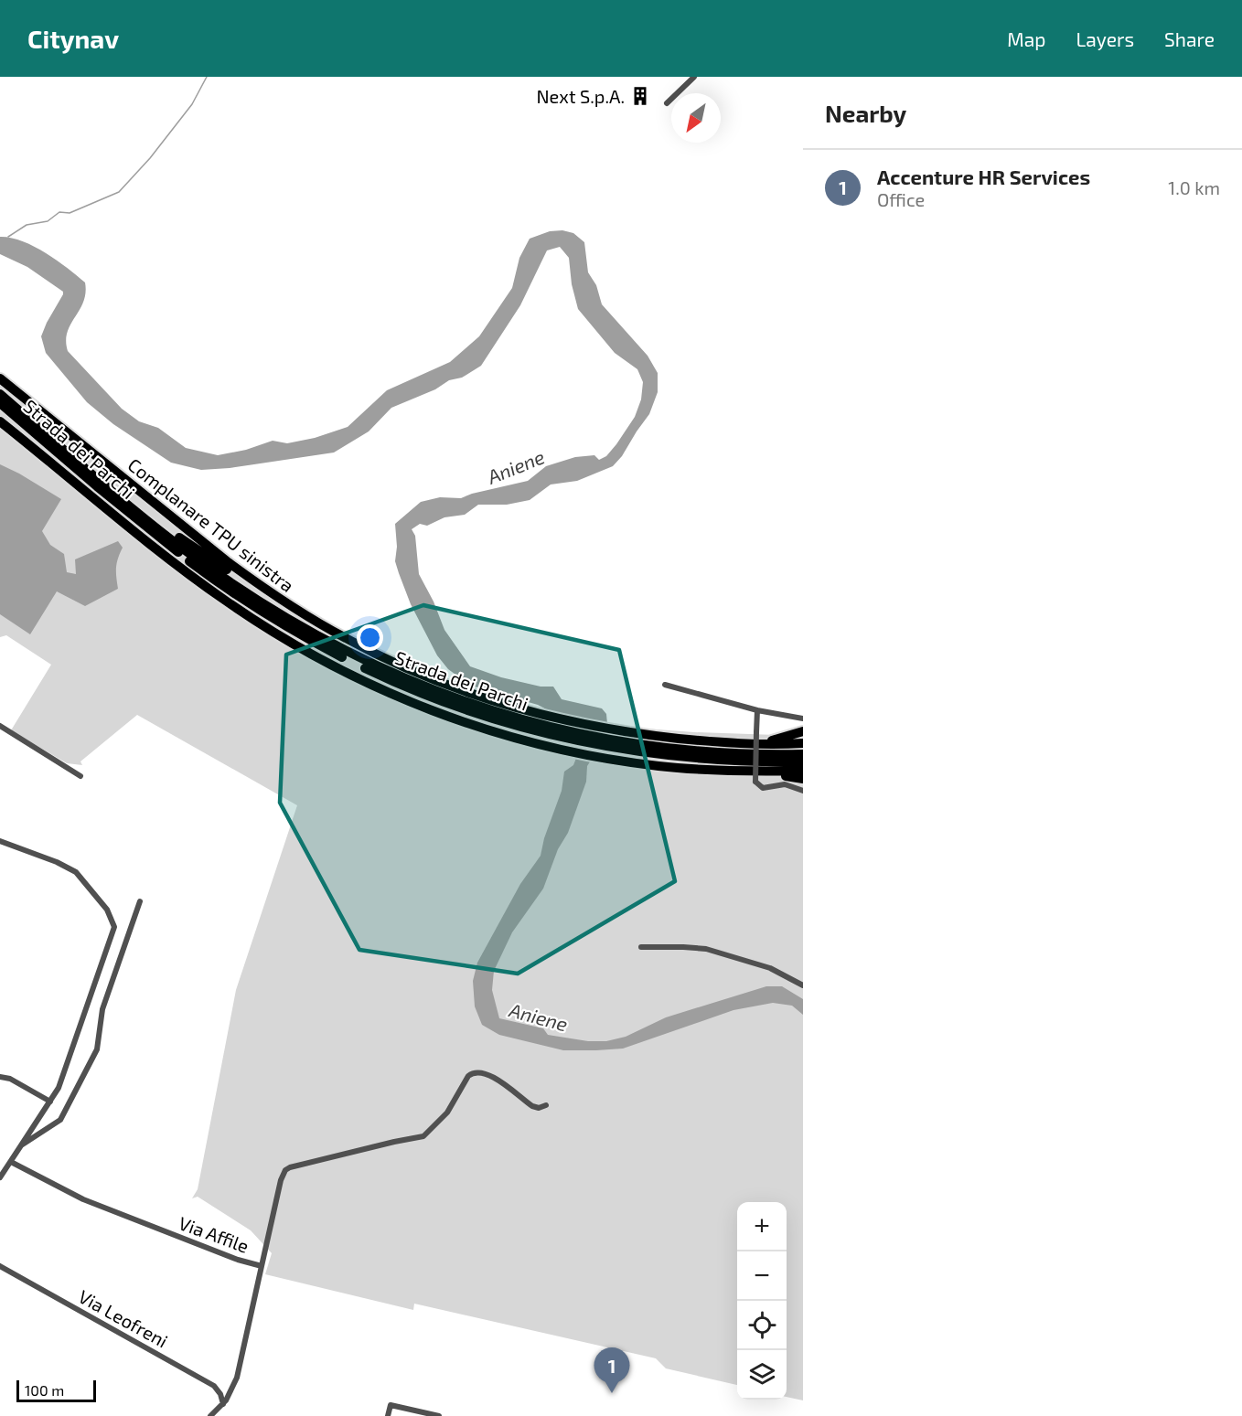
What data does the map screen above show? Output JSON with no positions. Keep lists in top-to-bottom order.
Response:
{
  "streets": {
    "highway": ["Strada dei Parchi", "Complanare TPU sinistra"],
    "street": ["Via Affile", "Via Leofreni"]
  },
  "crossings": [
    ["Strada dei Parchi", "Complanare TPU sinistra"],
    ["Via Affile", "Via Leofreni"]
  ],
  "water": ["Aniene"],
  "places": {
    "building": ["Next S.p.A."]
  },
  "scale_bar": "100 m",
  "north": "bottom left",
  "page": {
    "header": "Citynav",
    "nav": ["Map", "Layers", "Share"],
    "heading": "Nearby",
    "list": [
      {
        "mark": "1",
        "name": "Accenture HR Services",
        "note": "Office",
        "value": "1.0 km"
      }
    ],
    "map_buttons": ["+", "−"],
    "pins": "1",
    "scale": "100 m"
  }
}
